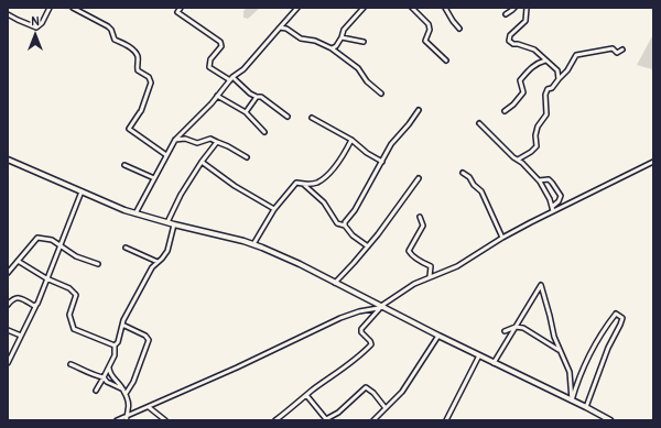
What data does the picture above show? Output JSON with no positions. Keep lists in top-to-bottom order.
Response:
{
  "north": "top"
}
